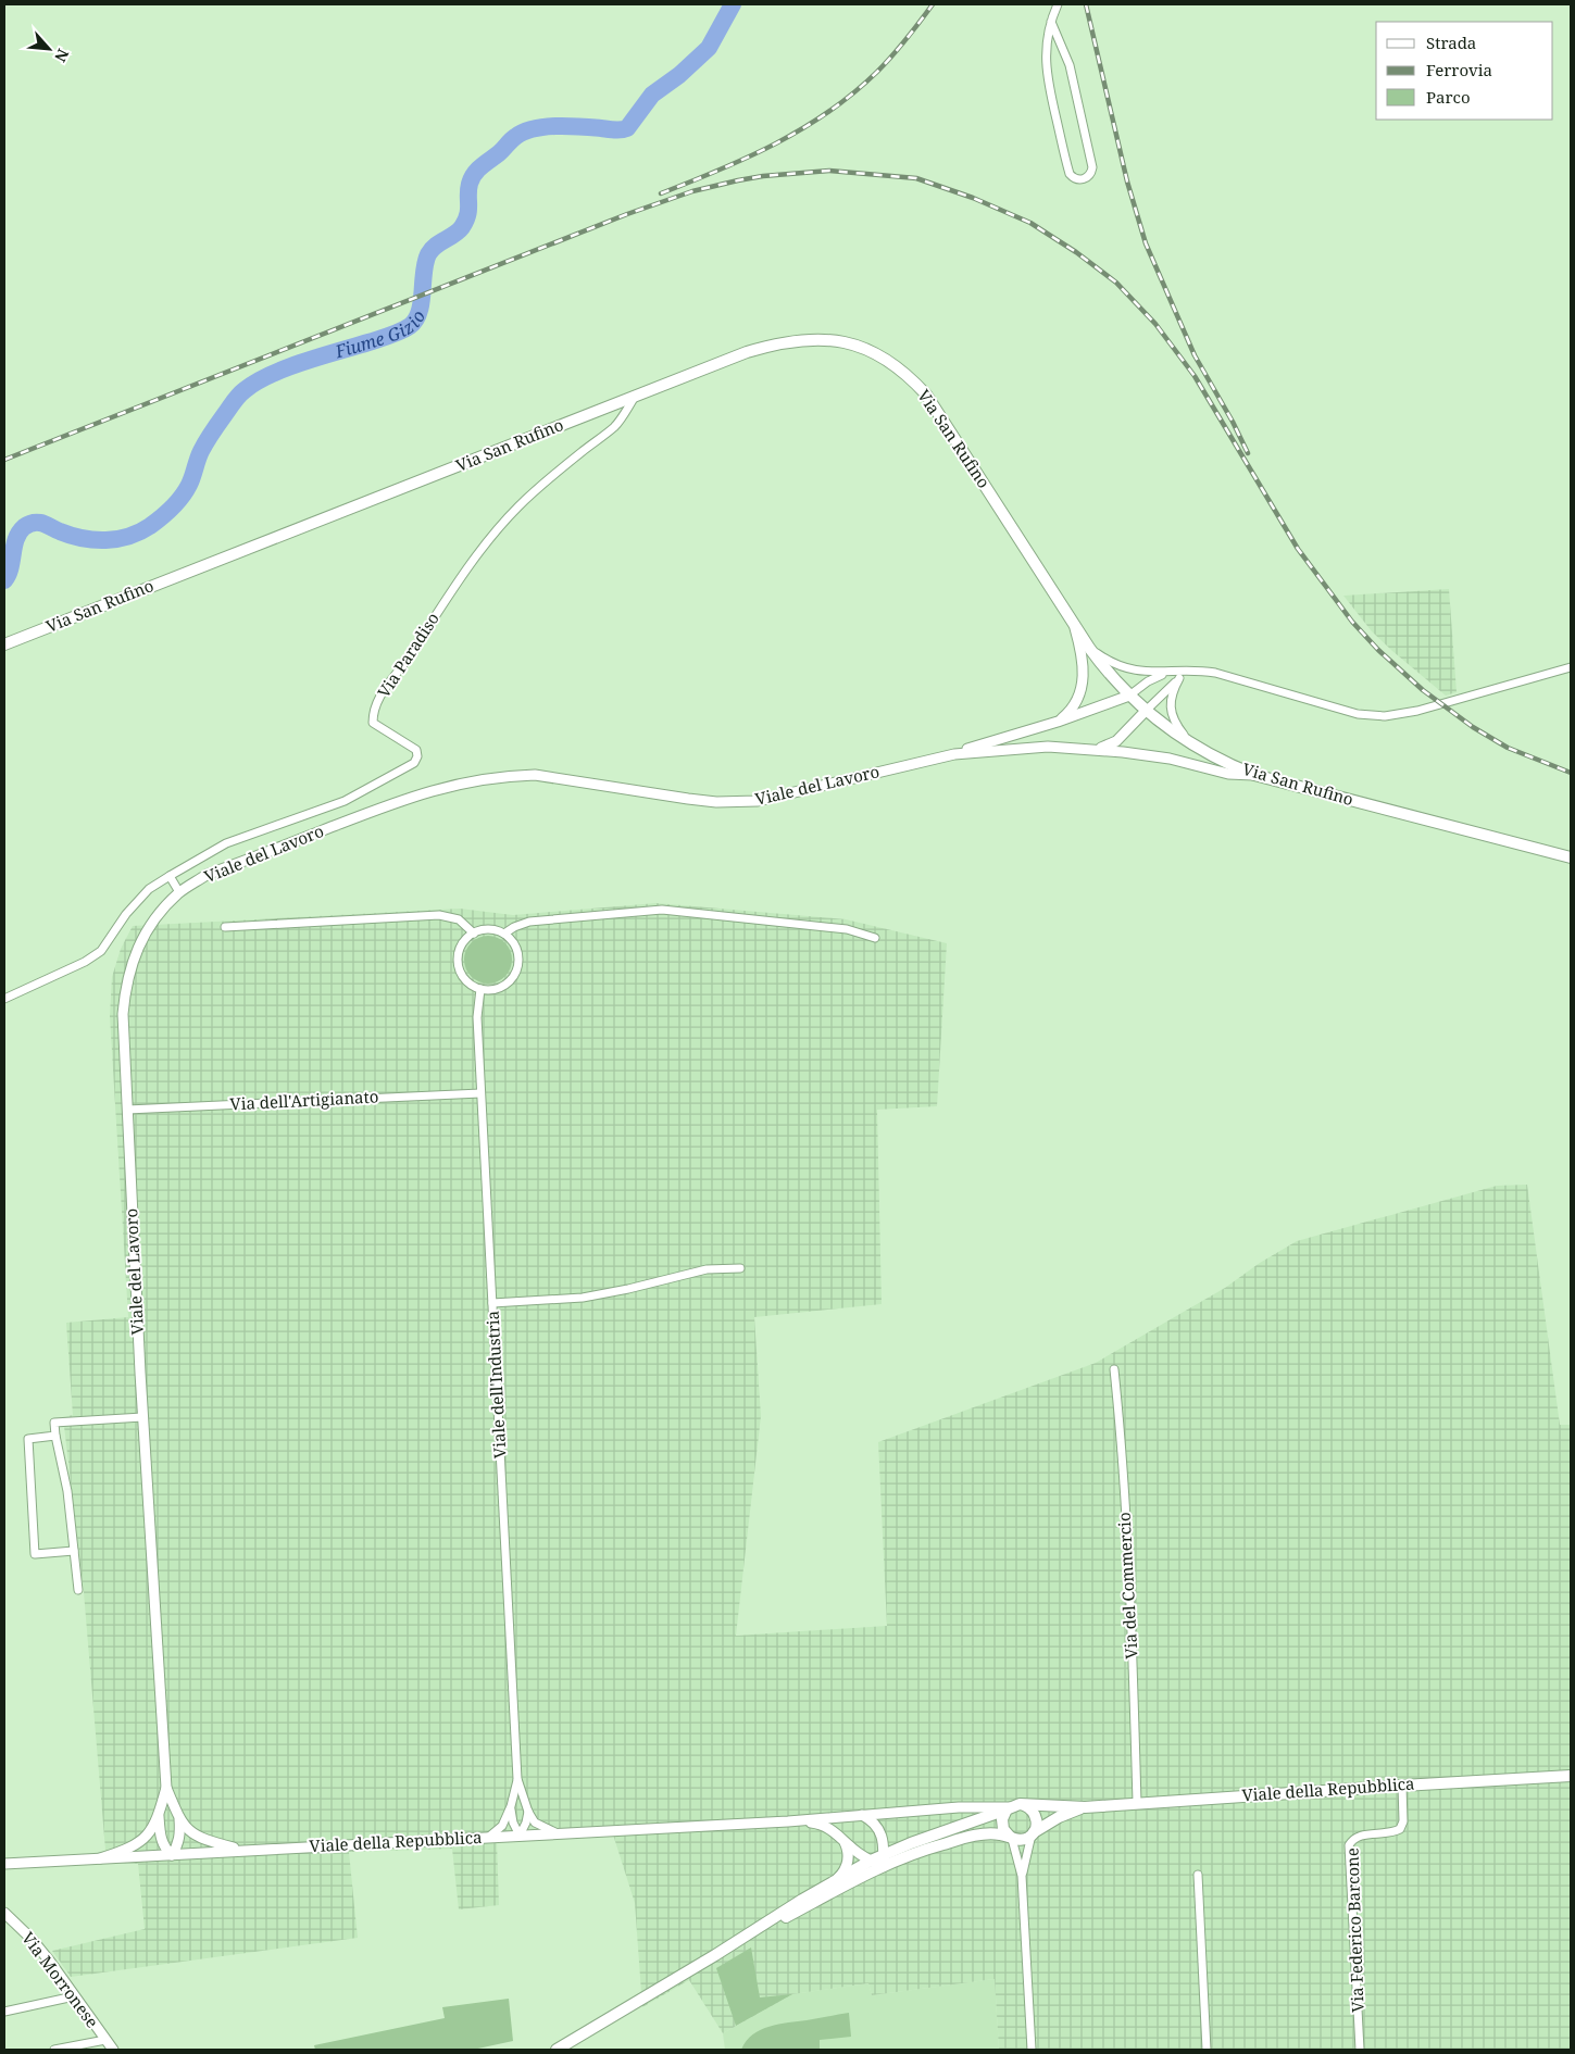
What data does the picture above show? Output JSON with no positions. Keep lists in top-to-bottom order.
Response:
{
  "streets": {
    "main road": ["Via San Rufino", "Viale della Repubblica"],
    "street": [
      "Via Paradiso",
      "Viale del Lavoro",
      "Via dell'Artigianato",
      "Viale dell'Industria",
      "Via del Commercio",
      "Via Federico Barcone",
      "Via Morronese"
    ]
  },
  "crossings": [
    ["Via San Rufino", "Via Paradiso"],
    ["Via San Rufino", "Viale del Lavoro"],
    ["Viale del Lavoro", "Via dell'Artigianato"],
    ["Via dell'Artigianato", "Viale dell'Industria"],
    ["Viale dell'Industria", "Viale della Repubblica"],
    ["Via del Commercio", "Viale della Repubblica"],
    ["Viale della Repubblica", "Via Federico Barcone"]
  ],
  "water": ["Fiume Gizio"],
  "legend": ["Strada", "Ferrovia", "Parco"],
  "north": "bottom right"
}
